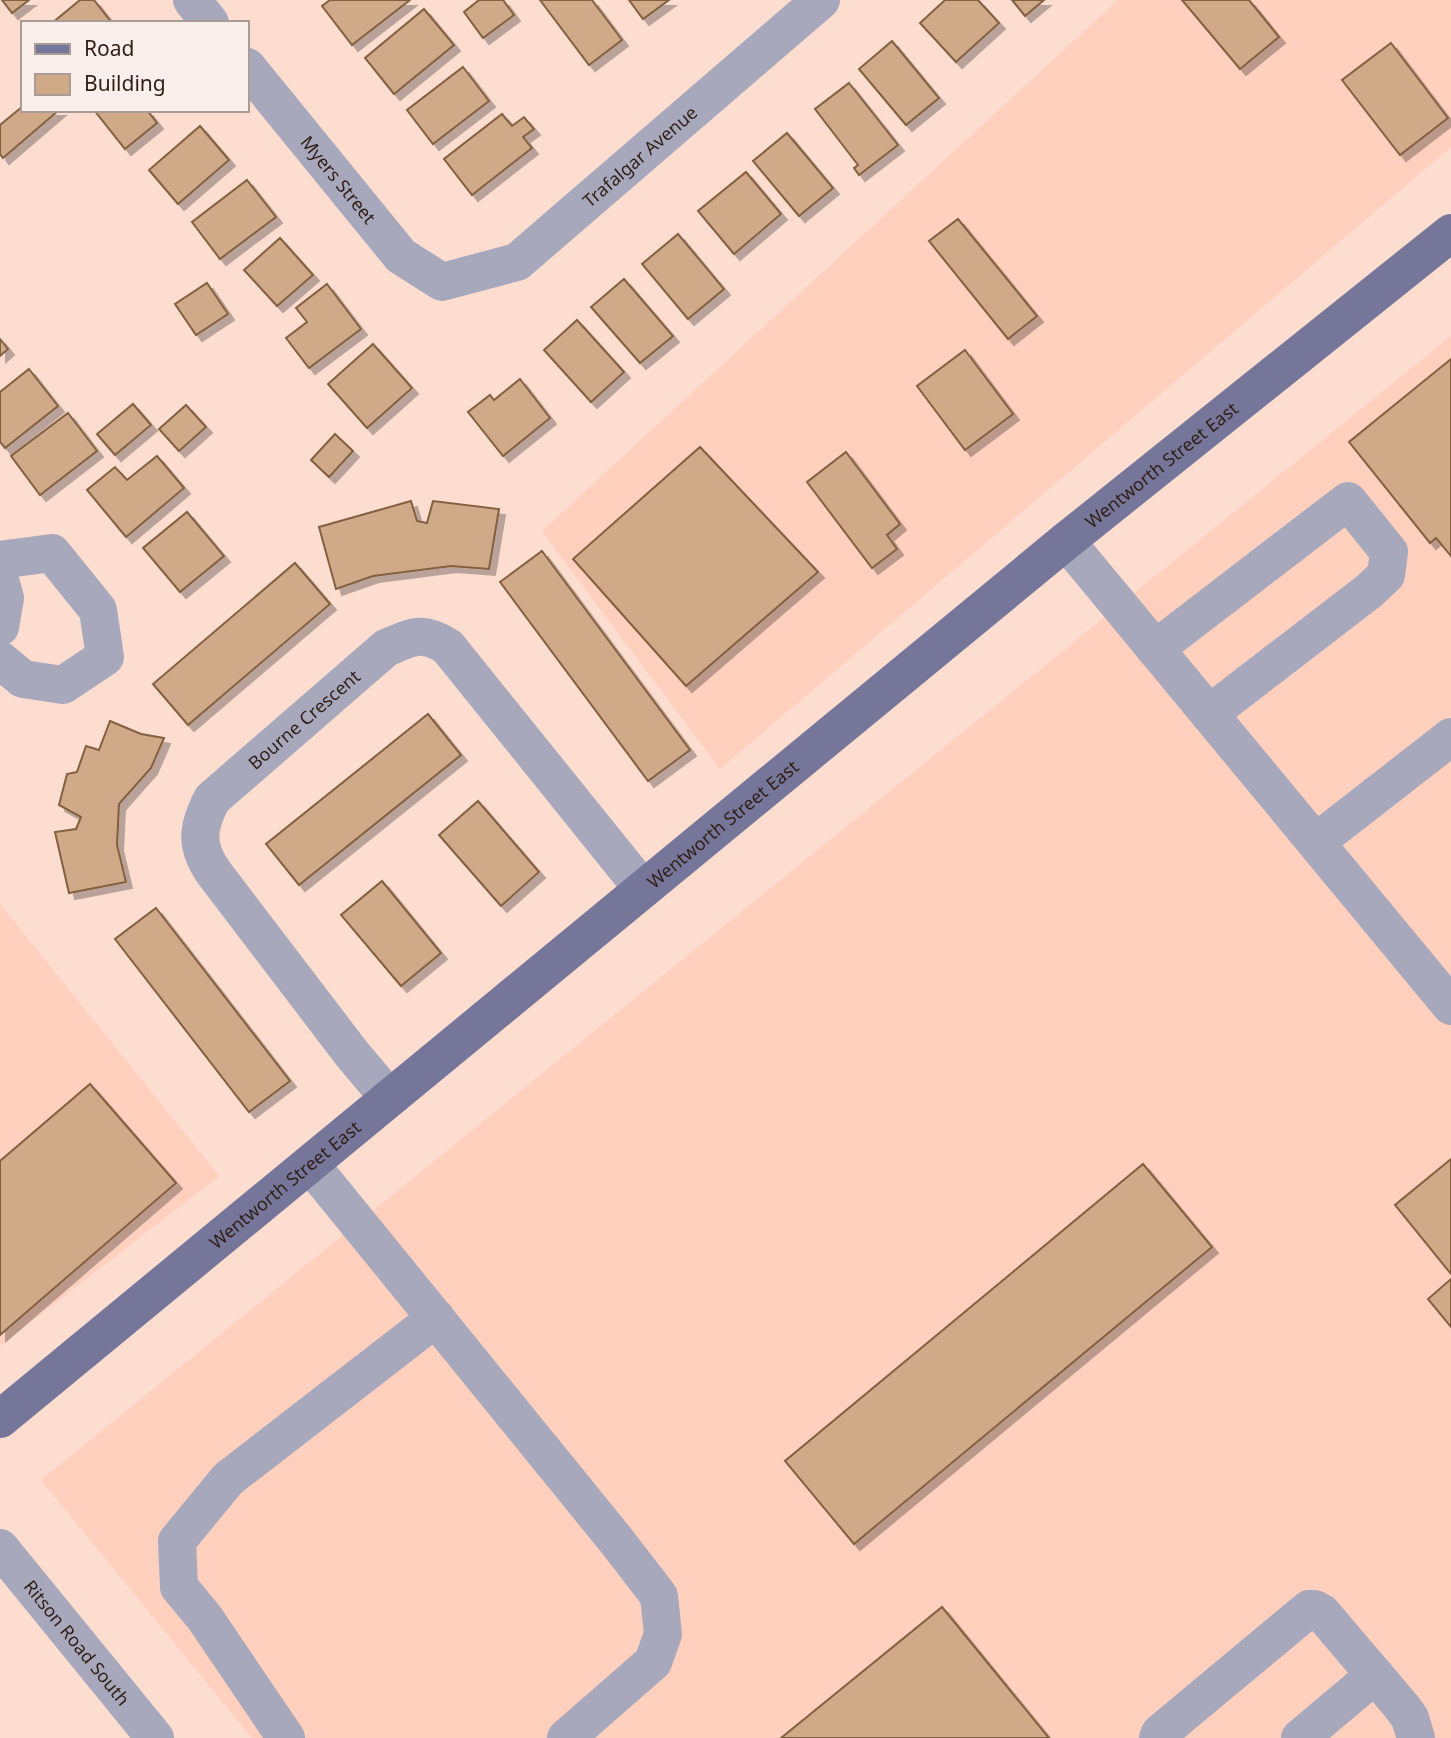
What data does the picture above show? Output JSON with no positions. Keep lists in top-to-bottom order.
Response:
{
  "streets": {
    "main road": ["Wentworth Street East"],
    "street": [
      "Trafalgar Avenue",
      "Myers Street",
      "Bourne Crescent",
      "Ritson Road South"
    ]
  },
  "crossings": [
    ["Trafalgar Avenue", "Myers Street"],
    ["Wentworth Street East", "Bourne Crescent"]
  ],
  "legend": ["Road", "Building"]
}
